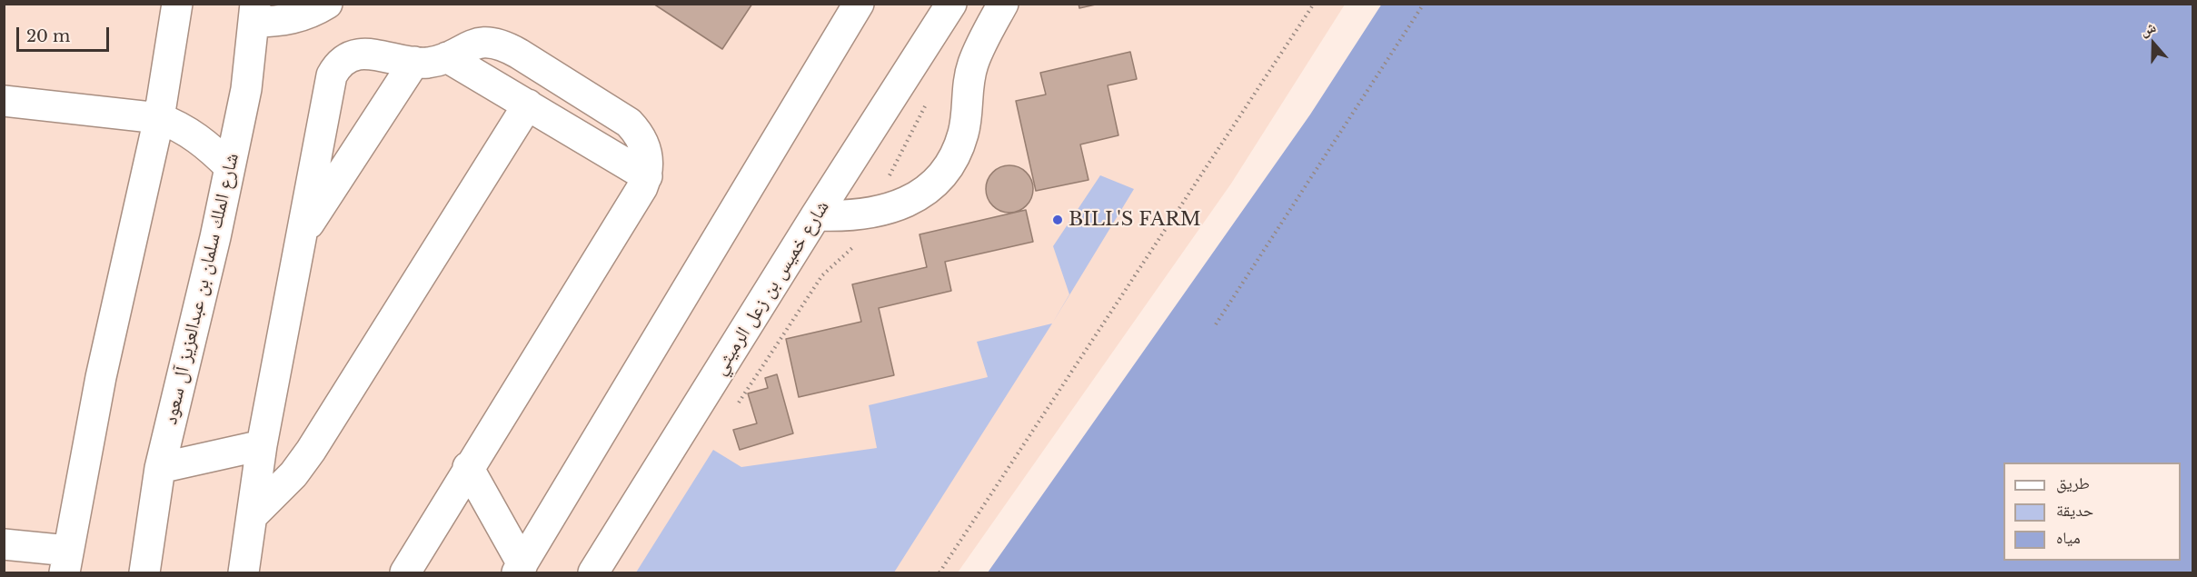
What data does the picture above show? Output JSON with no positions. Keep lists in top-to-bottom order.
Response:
{
  "streets": {
    "street": ["شارع خميس بن زعل الرميثي", "شارع الملك سلمان بن عبدالعزيز آل سعود"]
  },
  "places": ["BILL'S FARM"],
  "legend": ["طريق", "حديقة", "مياه"],
  "scale_bar": "20 m",
  "north": "top"
}
